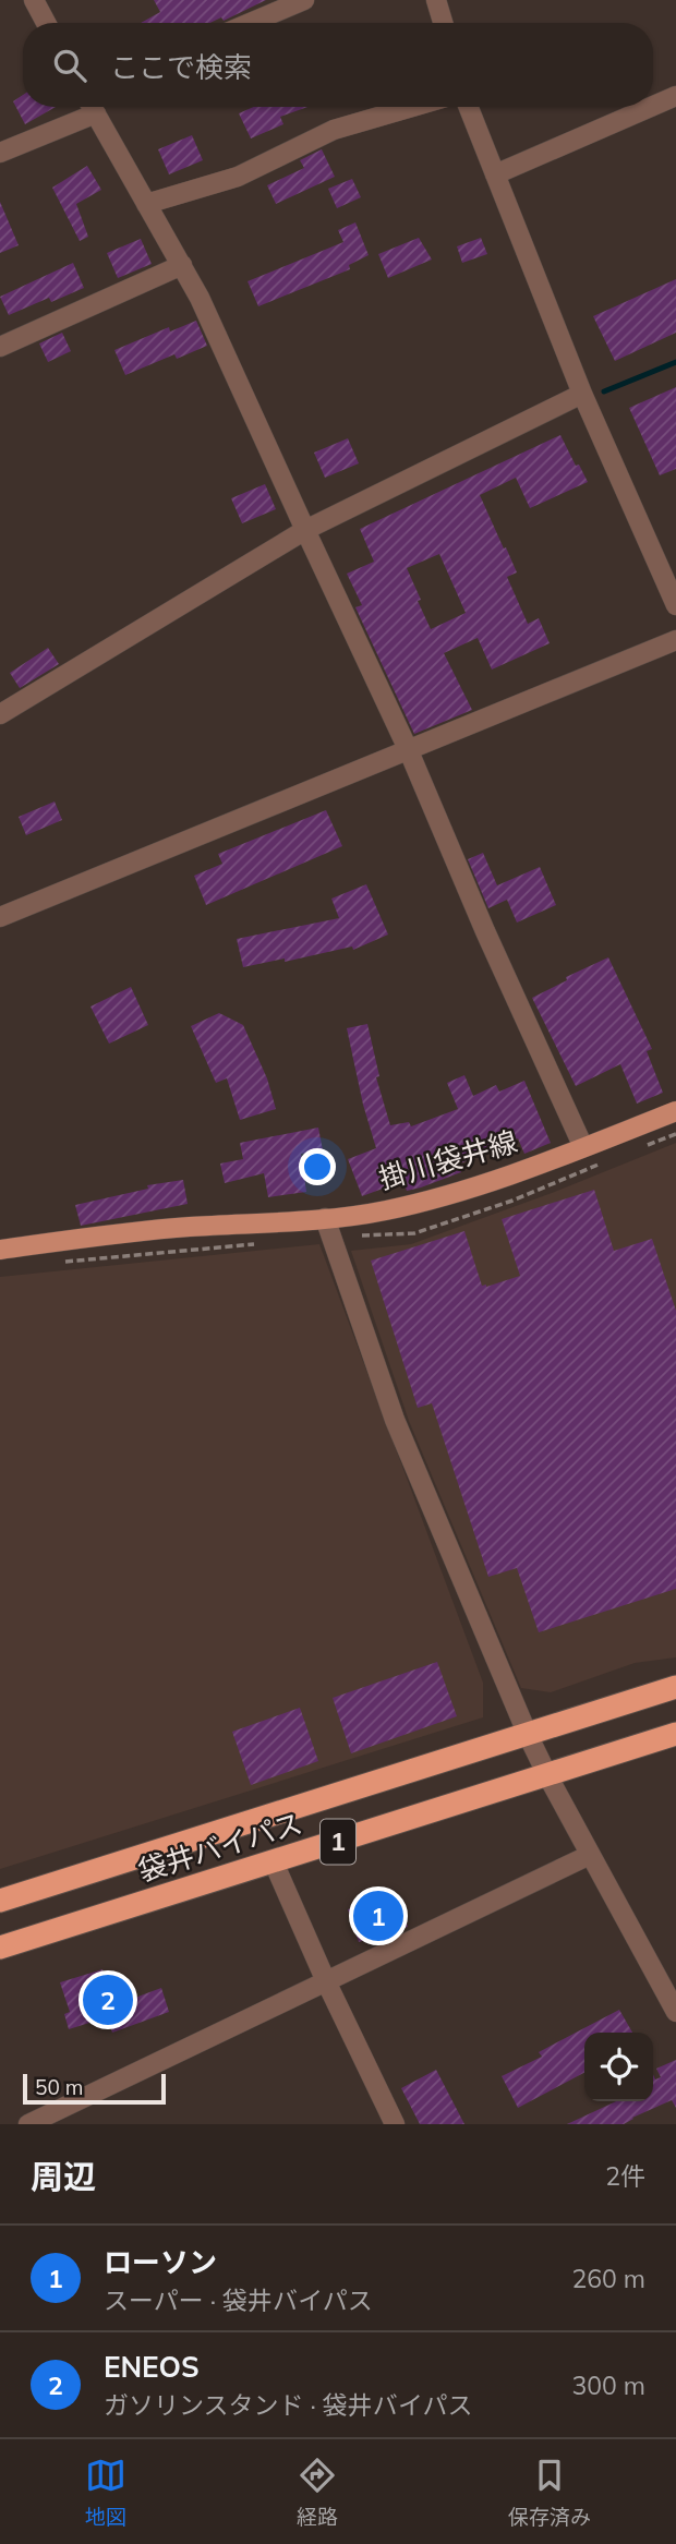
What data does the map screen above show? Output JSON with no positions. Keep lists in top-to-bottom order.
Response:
{
  "streets": {
    "highway": ["1", "袋井バイパス"],
    "main road": ["掛川袋井線"]
  },
  "scale_bar": "50 m",
  "page": {
    "search": "ここで検索",
    "pins": ["1", "2"],
    "scale": "50 m",
    "heading": ["周辺", "2件"],
    "list": [
      {
        "mark": "1",
        "name": "ローソン",
        "note": "スーパー · 袋井バイパス",
        "value": "260 m"
      },
      {
        "mark": "2",
        "name": "ENEOS",
        "note": "ガソリンスタンド · 袋井バイパス",
        "value": "300 m"
      }
    ],
    "nav": ["地図", "経路", "保存済み"]
  }
}
